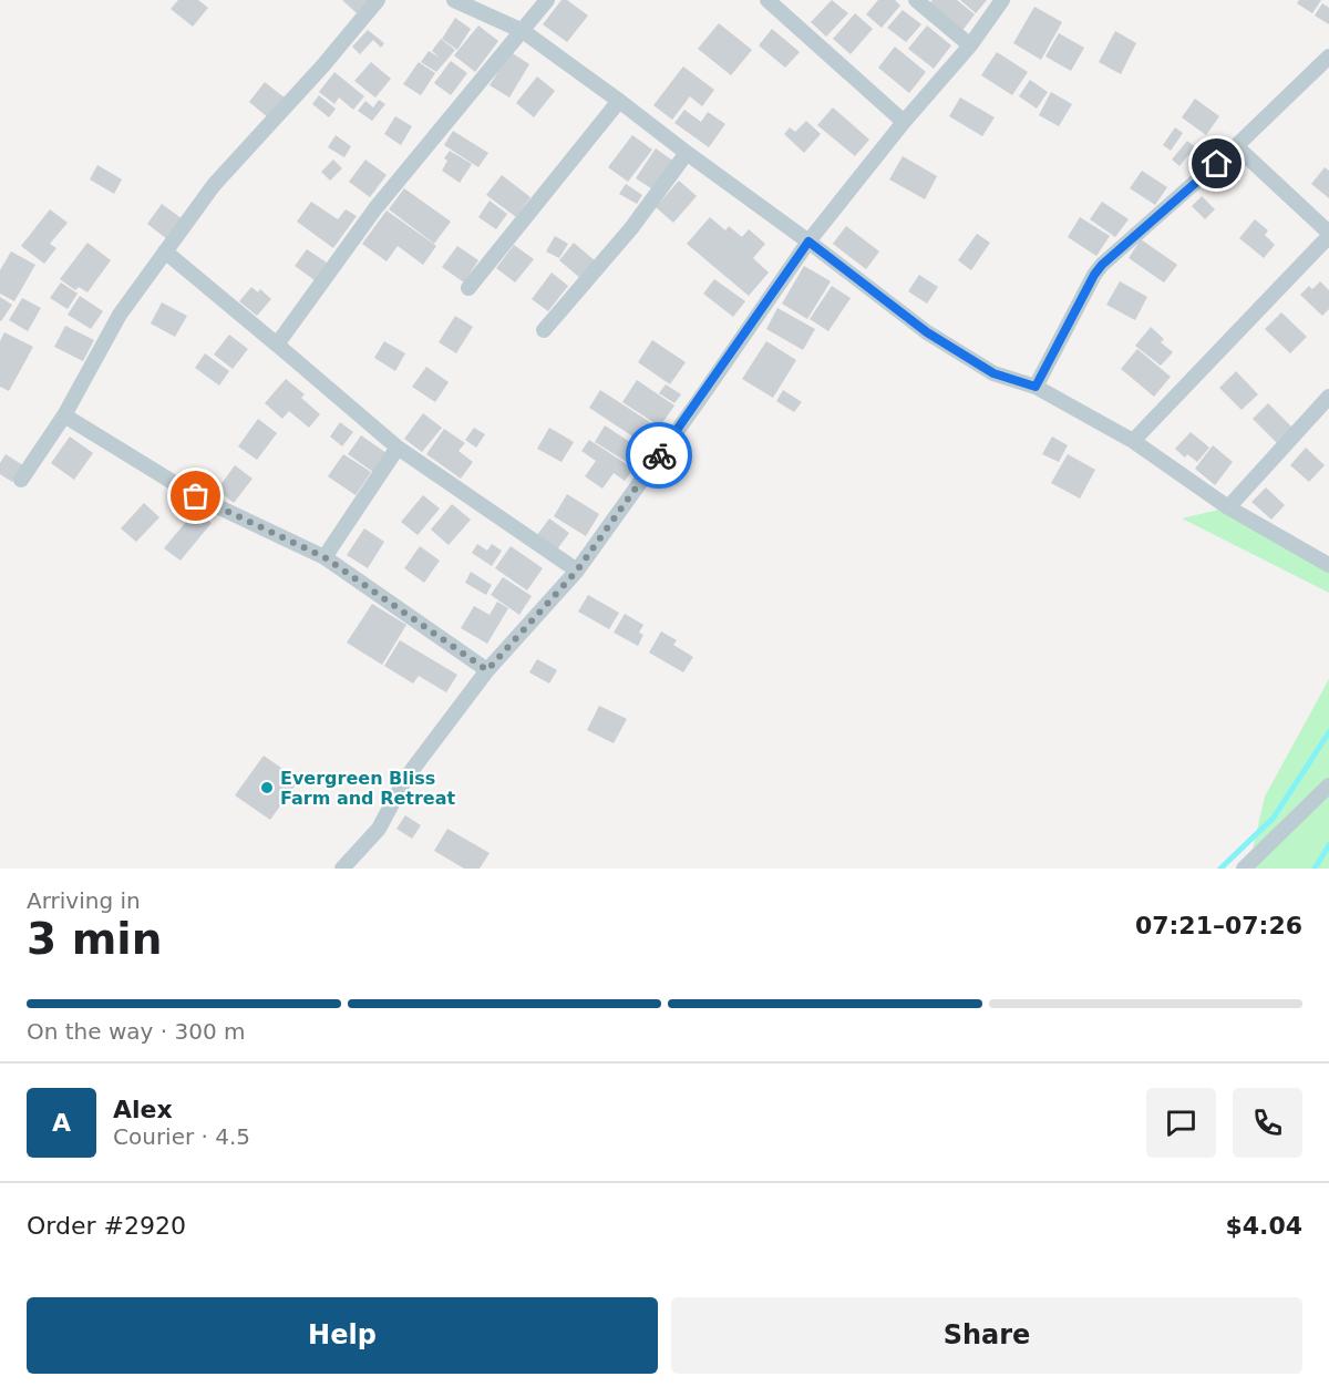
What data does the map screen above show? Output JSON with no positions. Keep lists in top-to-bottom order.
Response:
{
  "places": ["Evergreen Bliss Farm and Retreat"],
  "page": {
    "heading": ["3 min", "Arriving in", "07:21–07:26"],
    "panel": [
      "Alex",
      "Courier · 4.5",
      "Order #2920",
      "$4.04"
    ],
    "bar": "On the way · 300 m",
    "round": "A",
    "buttons": ["Help", "Share"]
  }
}
